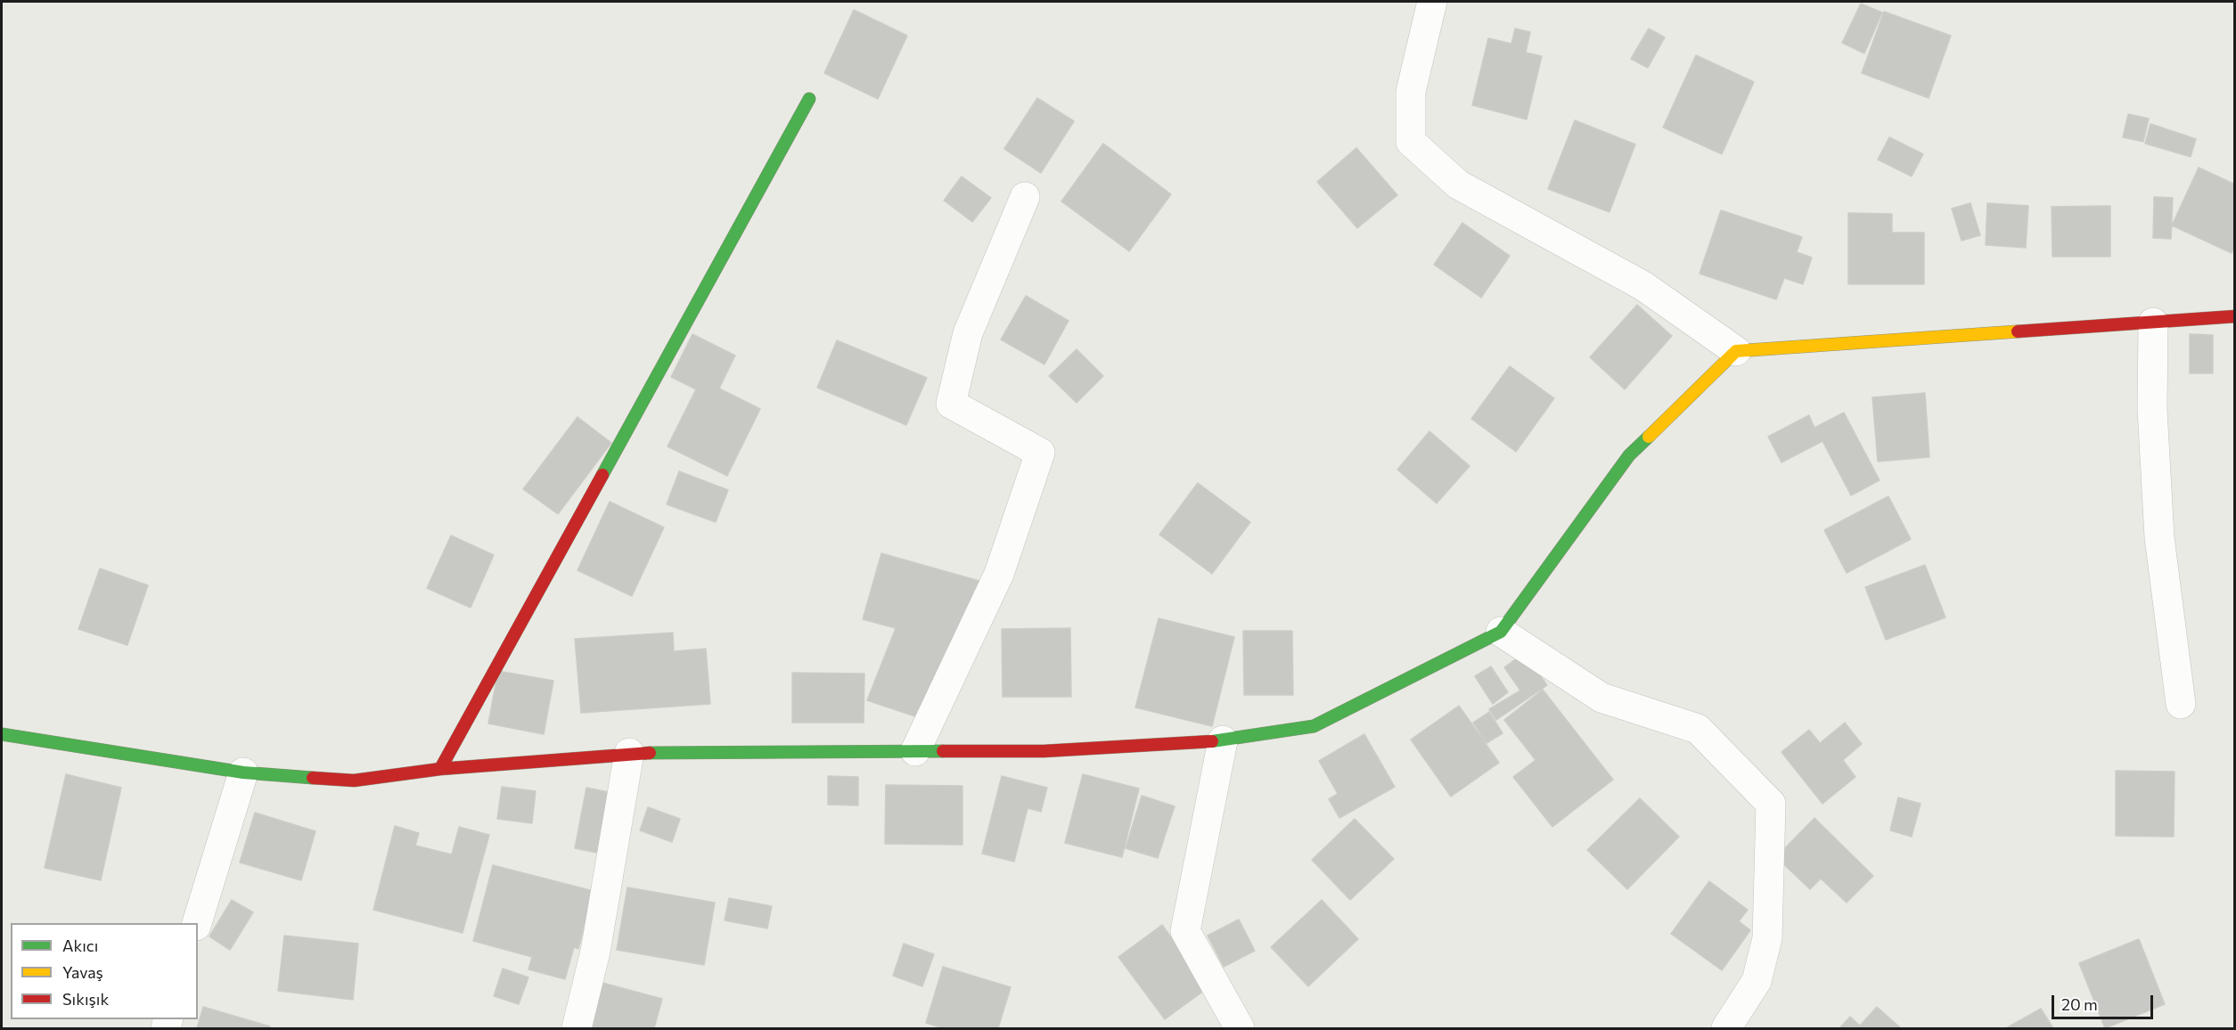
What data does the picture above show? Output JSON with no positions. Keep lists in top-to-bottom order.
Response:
{
  "legend": ["Akıcı", "Yavaş", "Sıkışık"],
  "scale_bar": "20 m"
}
